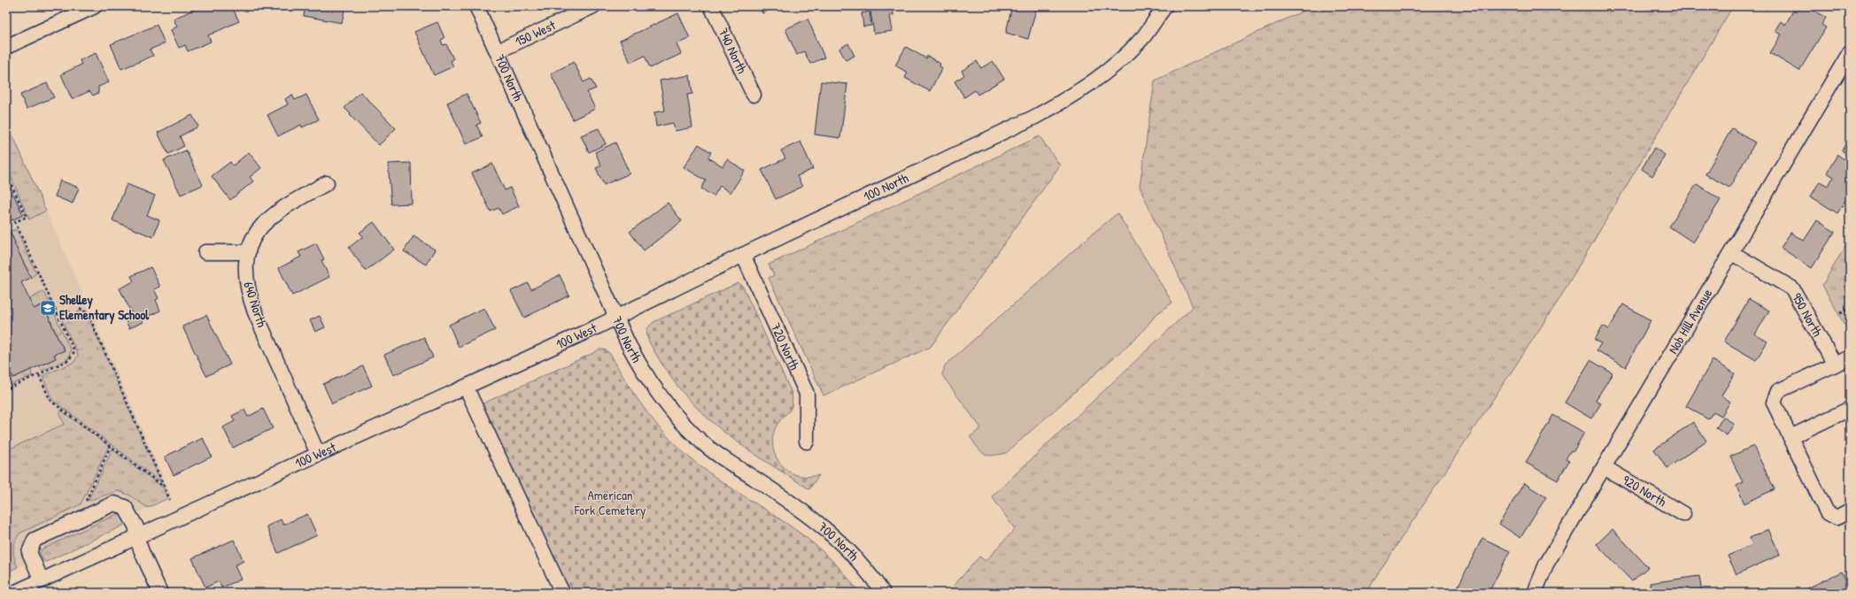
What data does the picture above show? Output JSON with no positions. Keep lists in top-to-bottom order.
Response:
{
  "streets": {
    "street": [
      "150 West",
      "740 North",
      "700 North",
      "100 North",
      "640 North",
      "950 North",
      "Nob Hill Avenue",
      "100 West",
      "720 North",
      "920 North"
    ]
  },
  "crossings": [
    ["150 West", "700 North"],
    ["700 North", "100 North"],
    ["700 North", "100 West"],
    ["100 North", "100 West"],
    ["100 North", "720 North"],
    ["640 North", "100 West"],
    ["950 North", "Nob Hill Avenue"],
    ["Nob Hill Avenue", "920 North"]
  ],
  "parks": ["American Fork Cemetery"],
  "places": {
    "school or university": ["Shelley Elementary School"]
  }
}
